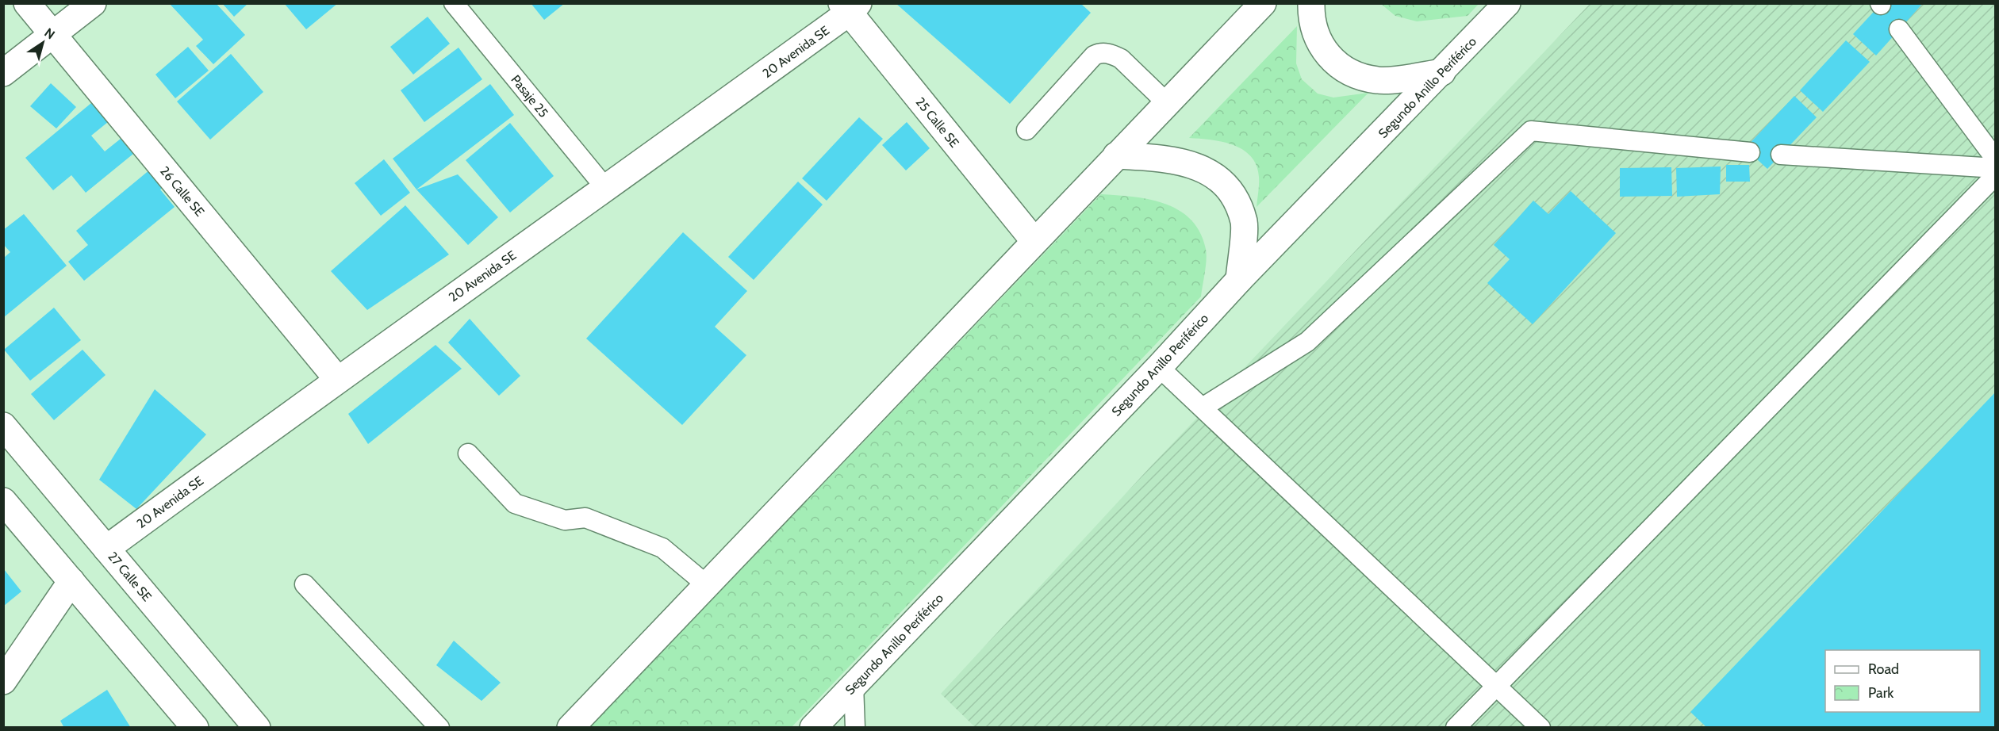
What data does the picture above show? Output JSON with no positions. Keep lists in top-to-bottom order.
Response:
{
  "streets": {
    "main road": [
      "20 Avenida SE",
      "Segundo Anillo Periférico",
      "25 Calle SE",
      "26 Calle SE",
      "27 Calle SE"
    ],
    "lane": ["Pasaje 25"]
  },
  "crossings": [
    ["20 Avenida SE", "Pasaje 25"],
    ["20 Avenida SE", "25 Calle SE"],
    ["20 Avenida SE", "26 Calle SE"],
    ["20 Avenida SE", "27 Calle SE"]
  ],
  "legend": ["Road", "Park"],
  "north": "top right"
}
